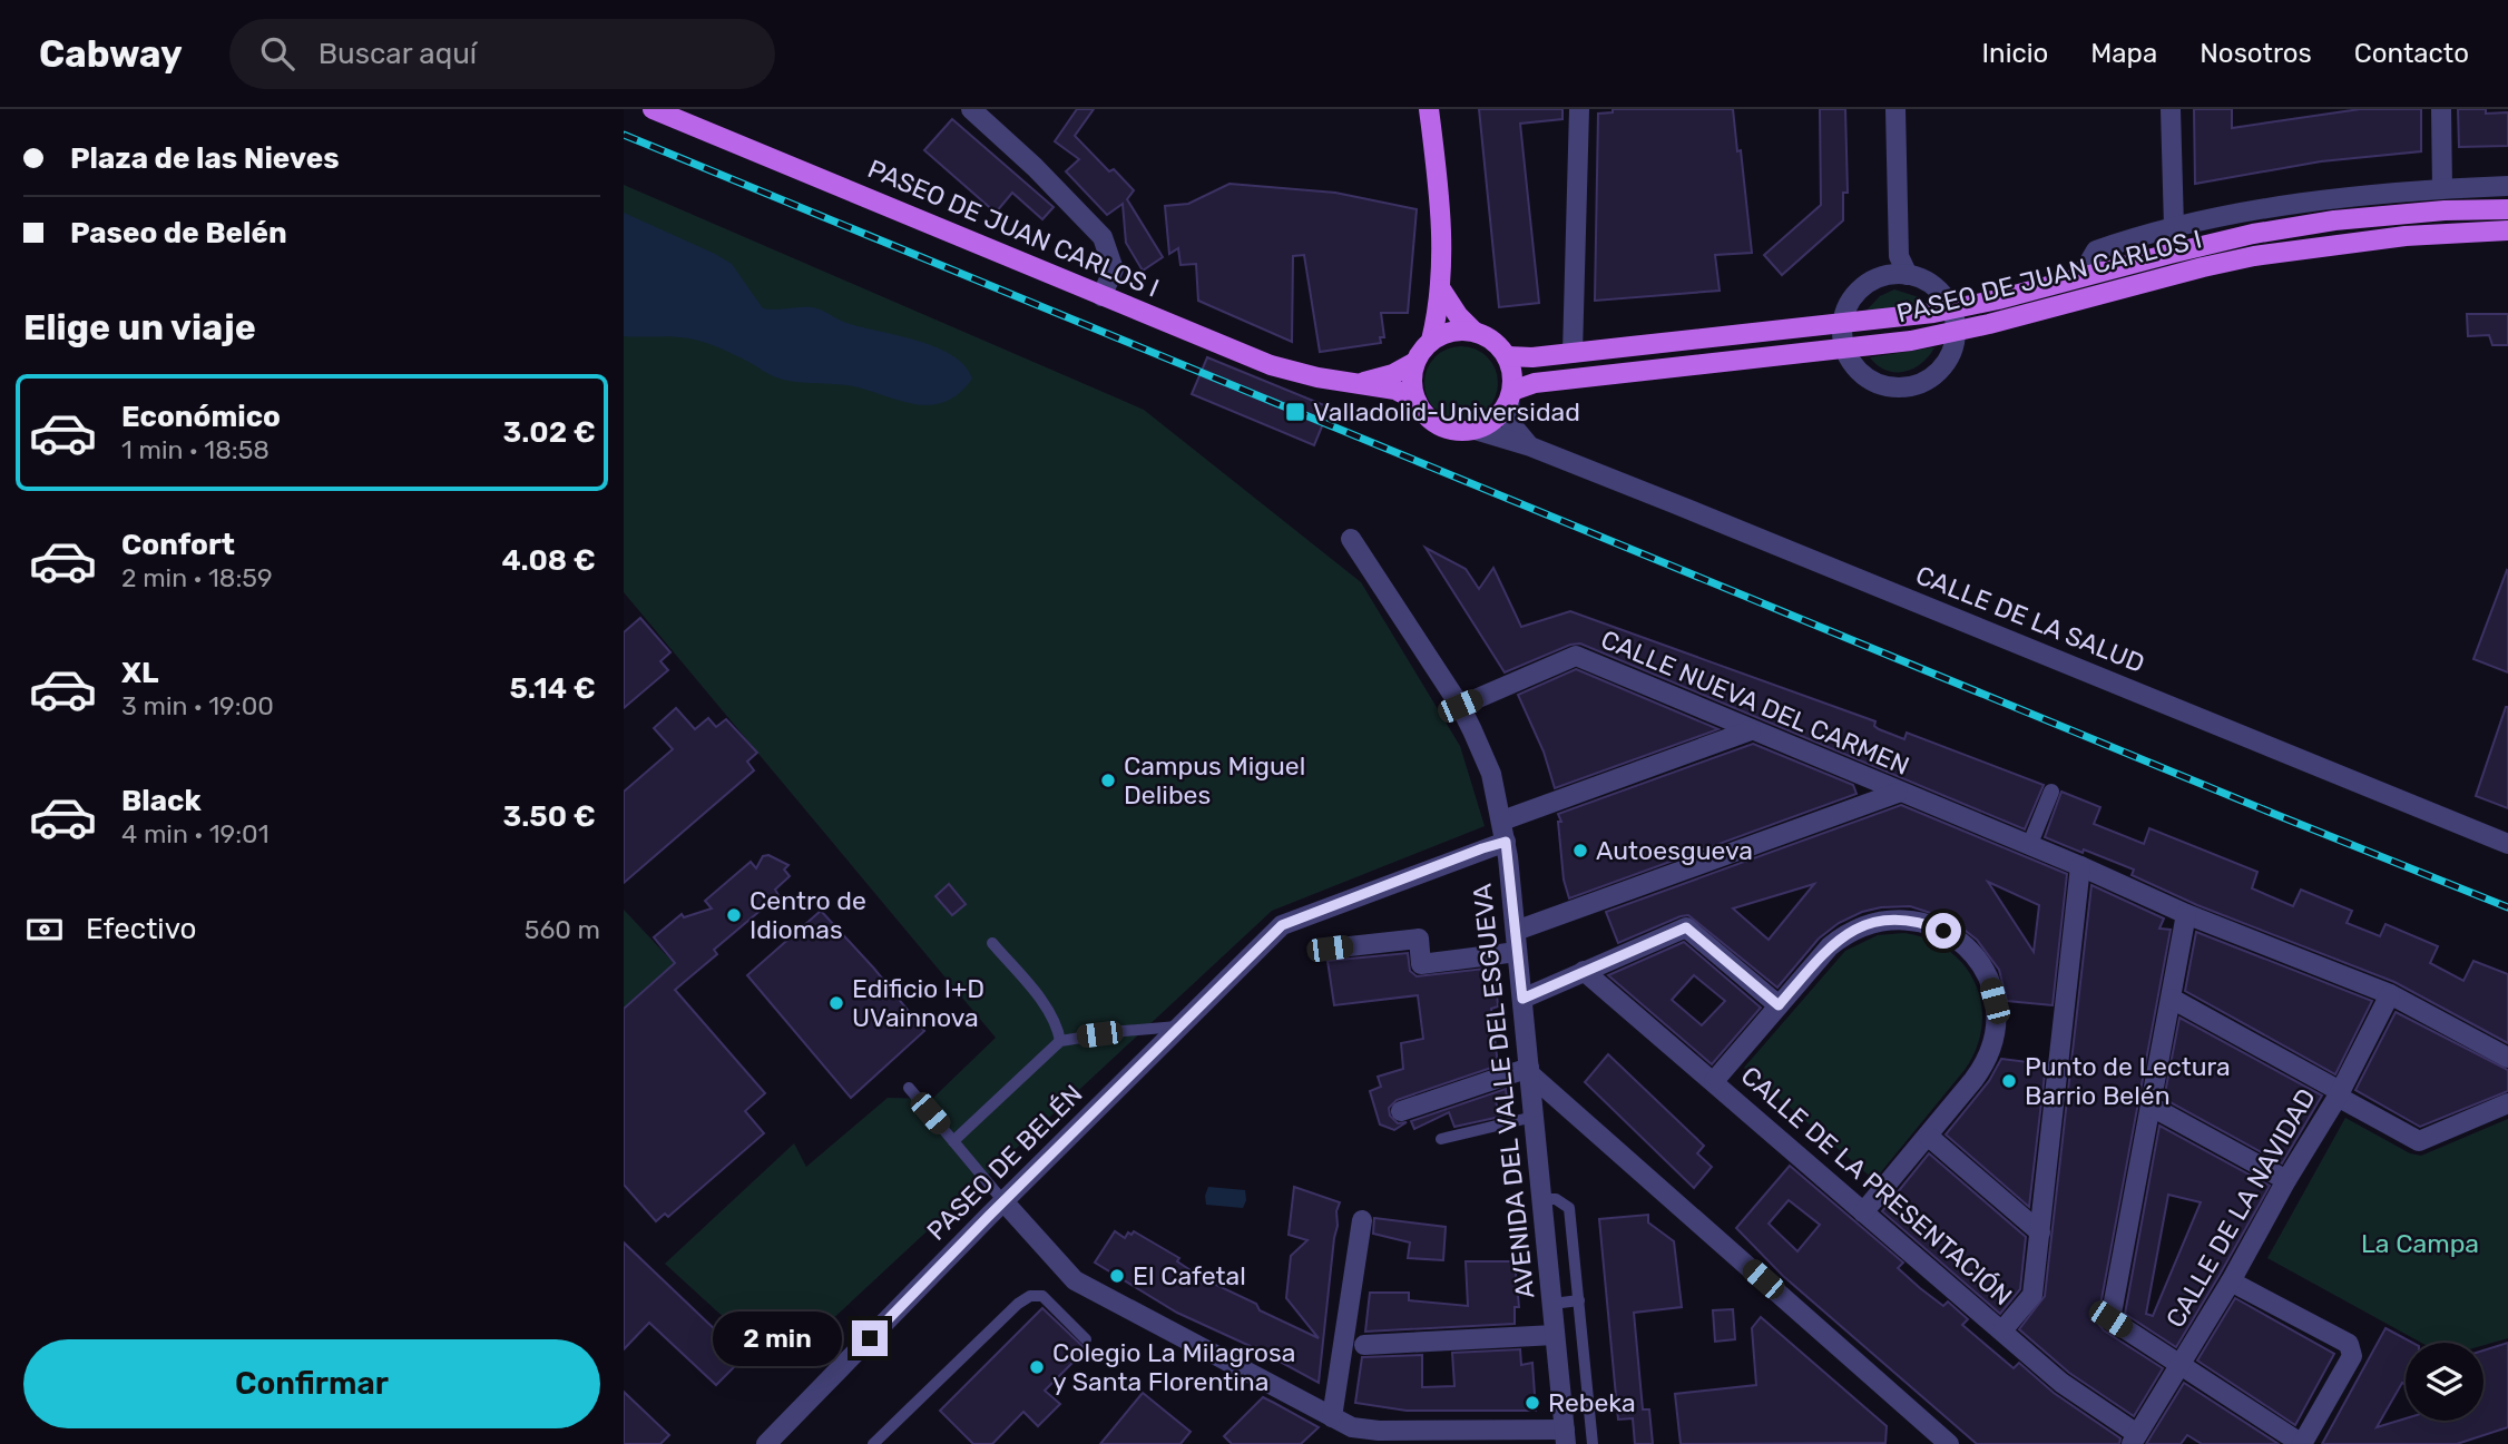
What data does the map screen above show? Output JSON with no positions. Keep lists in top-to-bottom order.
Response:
{
  "streets": {
    "main road": ["PASEO DE JUAN CARLOS I"],
    "street": [
      "CALLE DE LA SALUD",
      "CALLE NUEVA DEL CARMEN",
      "AVENIDA DEL VALLE DEL ESGUEVA",
      "PASEO DE BELÉN",
      "CALLE DE LA PRESENTACIÓN",
      "CALLE DE LA NAVIDAD"
    ]
  },
  "crossings": [
    ["PASEO DE JUAN CARLOS I", "CALLE DE LA SALUD"],
    ["CALLE NUEVA DEL CARMEN", "AVENIDA DEL VALLE DEL ESGUEVA"],
    ["CALLE NUEVA DEL CARMEN", "CALLE DE LA NAVIDAD"],
    ["AVENIDA DEL VALLE DEL ESGUEVA", "PASEO DE BELÉN"],
    ["CALLE DE LA PRESENTACIÓN", "CALLE DE LA NAVIDAD"]
  ],
  "parks": ["La Campa"],
  "places": {
    "transit": ["Valladolid-Universidad"],
    "other": [
      "Campus Miguel Delibes",
      "Autoesgueva",
      "Centro de Idiomas",
      "Edificio I+D UVainnova",
      "Punto de Lectura Barrio Belén",
      "El Cafetal",
      "Colegio La Milagrosa y Santa Florentina",
      "Rebeka"
    ]
  },
  "page": {
    "header": "Cabway",
    "search": "Buscar aquí",
    "nav": [
      "Inicio",
      "Mapa",
      "Nosotros",
      "Contacto"
    ],
    "banner": ["Plaza de las Nieves", "Paseo de Belén"],
    "heading": "Elige un viaje",
    "list": [
      {
        "name": "Económico",
        "note": "1 min · 18:58",
        "value": "3.02 €"
      },
      {
        "name": "Confort",
        "note": "2 min · 18:59",
        "value": "4.08 €"
      },
      {
        "name": "XL",
        "note": "3 min · 19:00",
        "value": "5.14 €"
      },
      {
        "name": "Black",
        "note": "4 min · 19:01",
        "value": "3.50 €"
      }
    ],
    "pay": ["Efectivo", "560 m"],
    "bubble": "2 min",
    "buttons": "Confirmar"
  }
}
